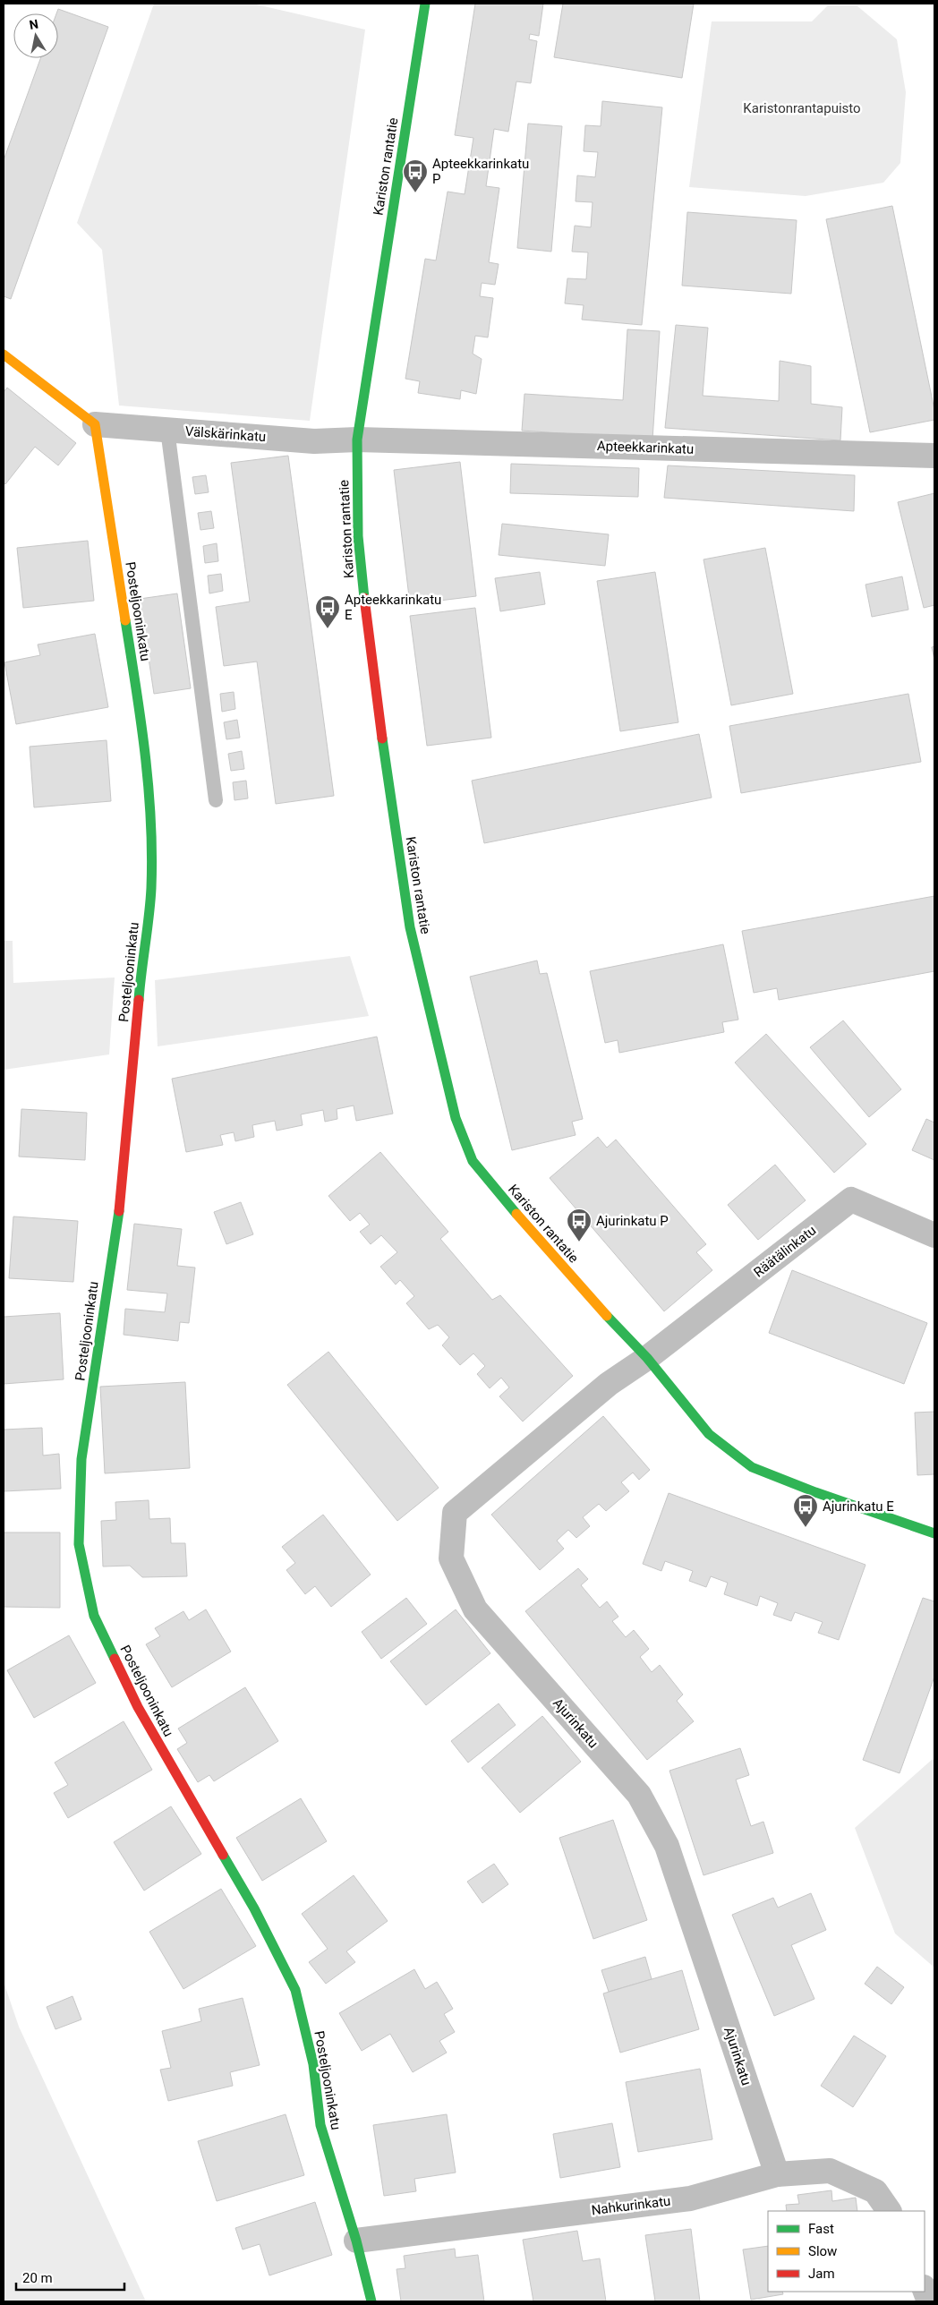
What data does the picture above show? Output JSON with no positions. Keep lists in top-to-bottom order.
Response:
{
  "streets": {
    "street": [
      "Kariston rantatie",
      "Välskärinkatu",
      "Apteekkarinkatu",
      "Posteljooninkatu",
      "Räätälinkatu",
      "Ajurinkatu",
      "Nahkurinkatu"
    ]
  },
  "crossings": [
    ["Kariston rantatie", "Välskärinkatu"],
    ["Kariston rantatie", "Apteekkarinkatu"],
    ["Kariston rantatie", "Räätälinkatu"],
    ["Kariston rantatie", "Ajurinkatu"],
    ["Välskärinkatu", "Apteekkarinkatu"],
    ["Välskärinkatu", "Posteljooninkatu"],
    ["Posteljooninkatu", "Nahkurinkatu"],
    ["Räätälinkatu", "Ajurinkatu"],
    ["Ajurinkatu", "Nahkurinkatu"]
  ],
  "parks": ["Karistonrantapuisto"],
  "places": {
    "bus stop": [
      "Apteekkarinkatu P",
      "Apteekkarinkatu E",
      "Ajurinkatu P",
      "Ajurinkatu E"
    ]
  },
  "legend": ["Fast", "Slow", "Jam"],
  "scale_bar": "20 m",
  "north": "top"
}
